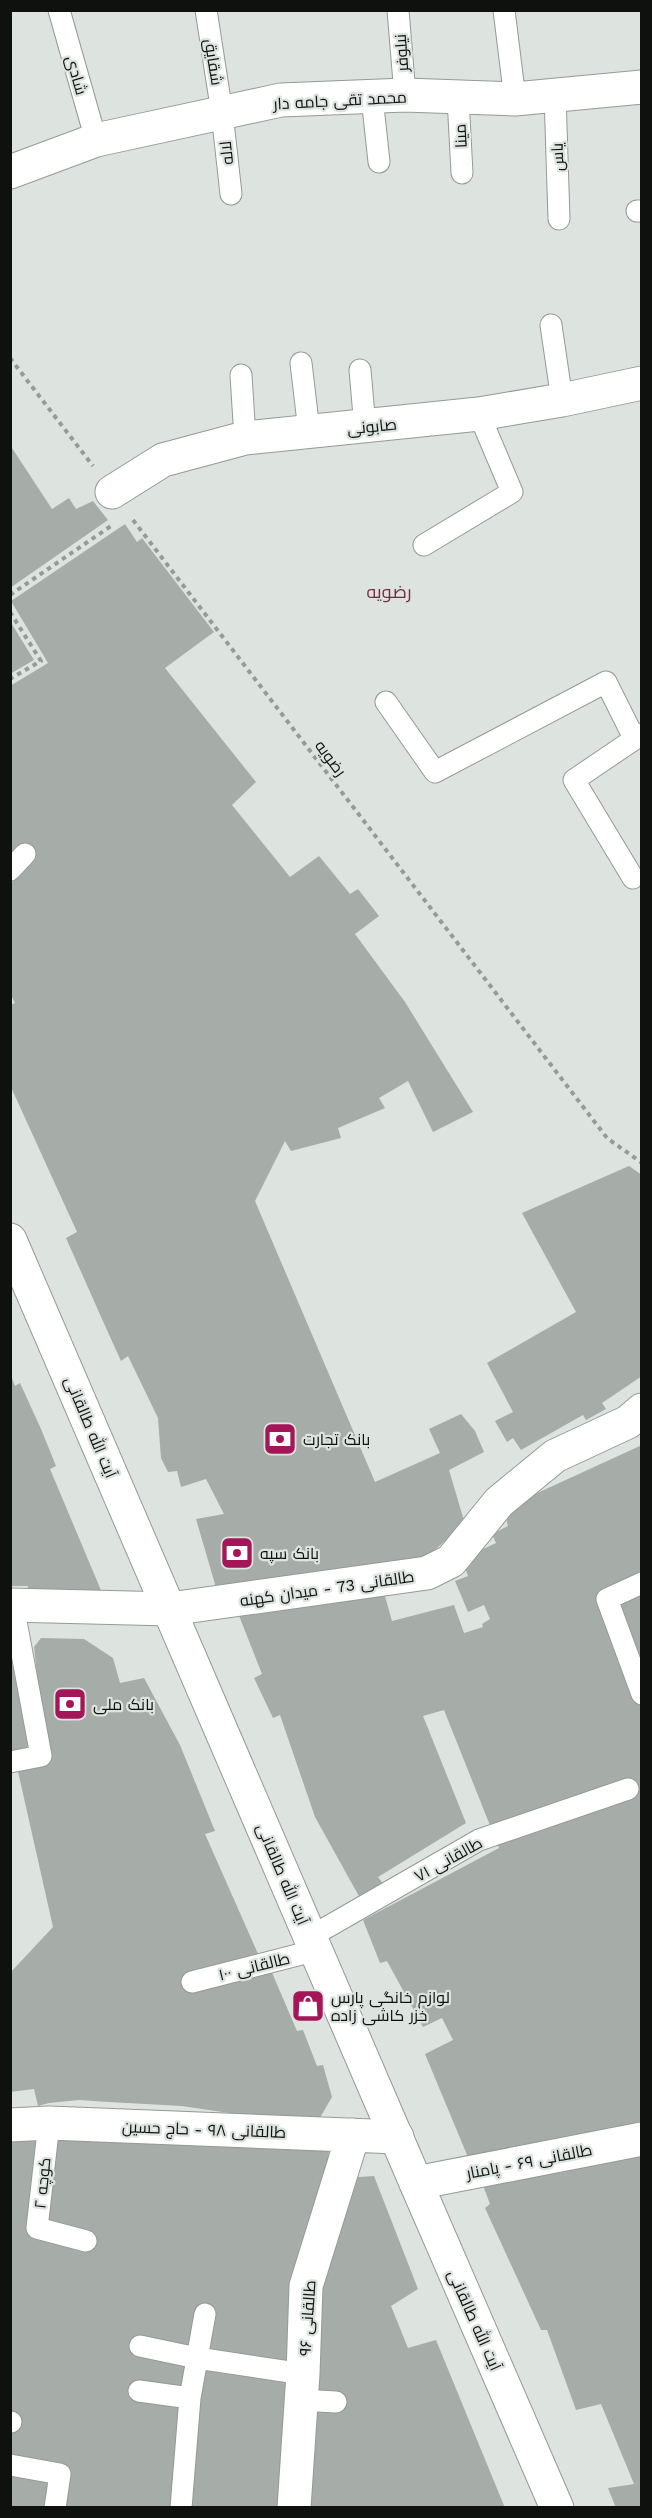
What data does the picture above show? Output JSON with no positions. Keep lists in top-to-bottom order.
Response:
{
  "streets": {
    "street": [
      "محمد تقی جامه دار",
      "صابونی",
      "آیت الله طالقانی",
      "طالقانی 73 - میدان کهنه",
      "طالقانی ۹۸ - حاج حسین",
      "طالقانی ۶۹ - پامنار",
      "طالقانی ۹۶"
    ],
    "lane": [
      "نیلوفر",
      "شقایق",
      "شادی",
      "مینا",
      "لاله",
      "یاس",
      "طالقانی ۷۱",
      "طالقانی ۱۰۰",
      "کوچه ۲"
    ],
    "path": ["رضویه"]
  },
  "crossings": [
    ["نیلوفر", "محمد تقی جامه دار"],
    ["شقایق", "محمد تقی جامه دار"],
    ["شقایق", "لاله"],
    ["شادی", "محمد تقی جامه دار"],
    ["محمد تقی جامه دار", "مینا"],
    ["محمد تقی جامه دار", "لاله"],
    ["محمد تقی جامه دار", "یاس"],
    ["صابونی", "رضویه"],
    ["آیت الله طالقانی", "طالقانی 73 - میدان کهنه"],
    ["آیت الله طالقانی", "طالقانی ۷۱"],
    ["آیت الله طالقانی", "طالقانی ۱۰۰"],
    ["آیت الله طالقانی", "طالقانی ۹۸ - حاج حسین"],
    ["آیت الله طالقانی", "طالقانی ۶۹ - پامنار"],
    ["طالقانی ۷۱", "طالقانی ۱۰۰"],
    ["طالقانی ۹۸ - حاج حسین", "کوچه ۲"],
    ["طالقانی ۹۸ - حاج حسین", "طالقانی ۹۶"]
  ],
  "districts": ["رضویه"],
  "places": {
    "bank": ["بانک تجارت", "بانک سپه", "بانک ملی"],
    "shop": ["لوازم خانگی پارس خزر کاشی زاده"]
  }
}
